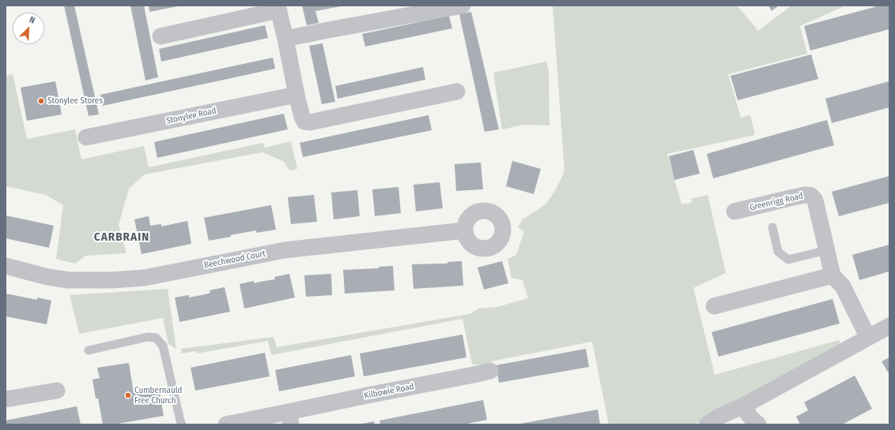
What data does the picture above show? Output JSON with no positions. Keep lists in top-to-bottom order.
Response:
{
  "streets": {
    "street": [
      "Stonylee Road",
      "Greenrigg Road",
      "Beechwood Court",
      "Kilbowie Road"
    ]
  },
  "districts": ["CARBRAIN"],
  "places": ["Stonylee Stores", "Cumbernauld Free Church"],
  "north": "top right"
}
